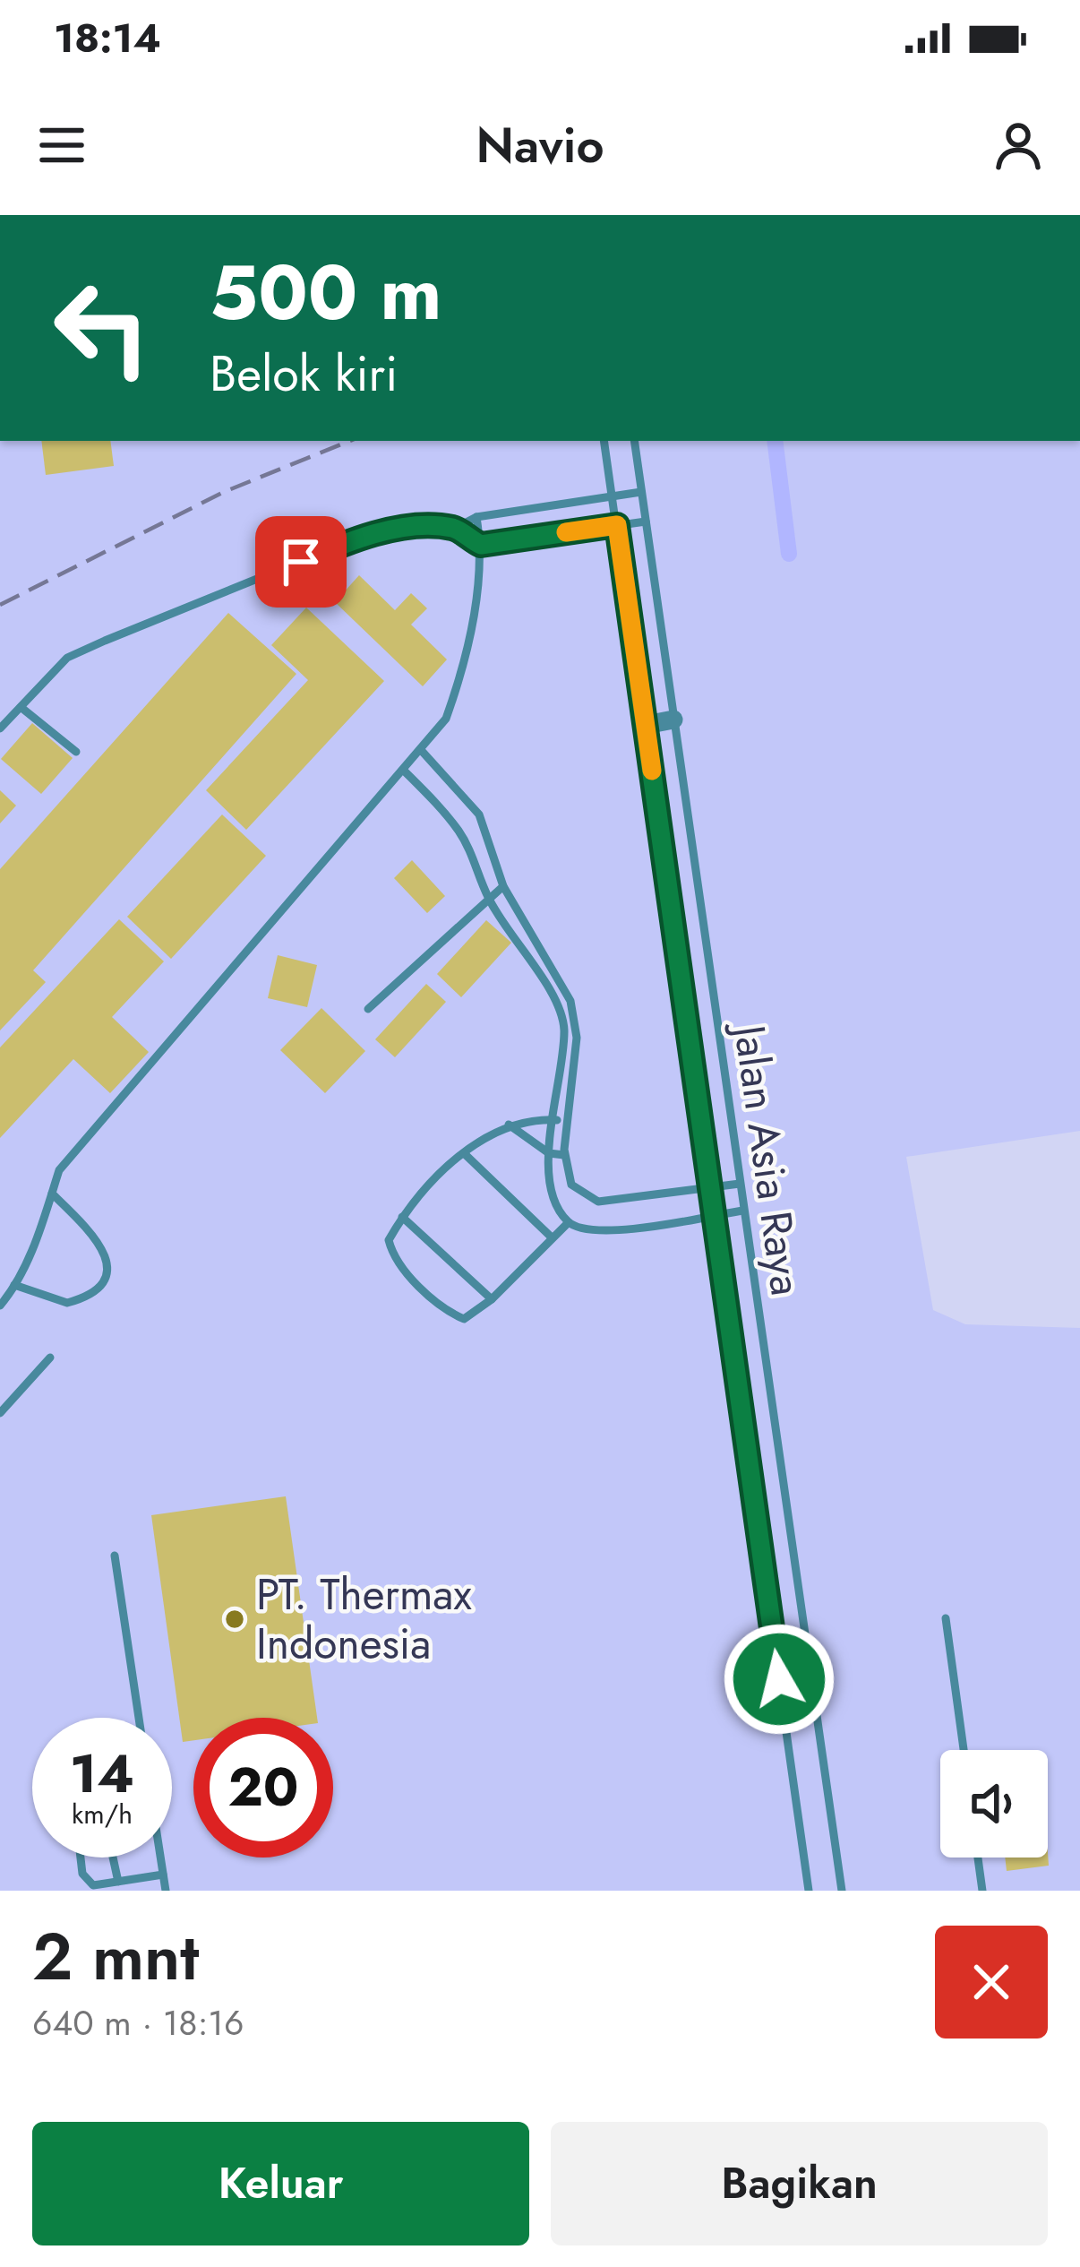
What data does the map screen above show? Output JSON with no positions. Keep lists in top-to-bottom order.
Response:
{
  "streets": {
    "lane": ["Jalan Asia Raya"]
  },
  "places": ["PT. Thermax Indonesia"],
  "page": {
    "status": "18:14",
    "header": "Navio",
    "turn": ["500 m", "Belok kiri"],
    "speed": "14 km/h",
    "limit": "20",
    "heading": ["2 mnt", "640 m · 18:16"],
    "buttons": ["Keluar", "Bagikan"]
  }
}
